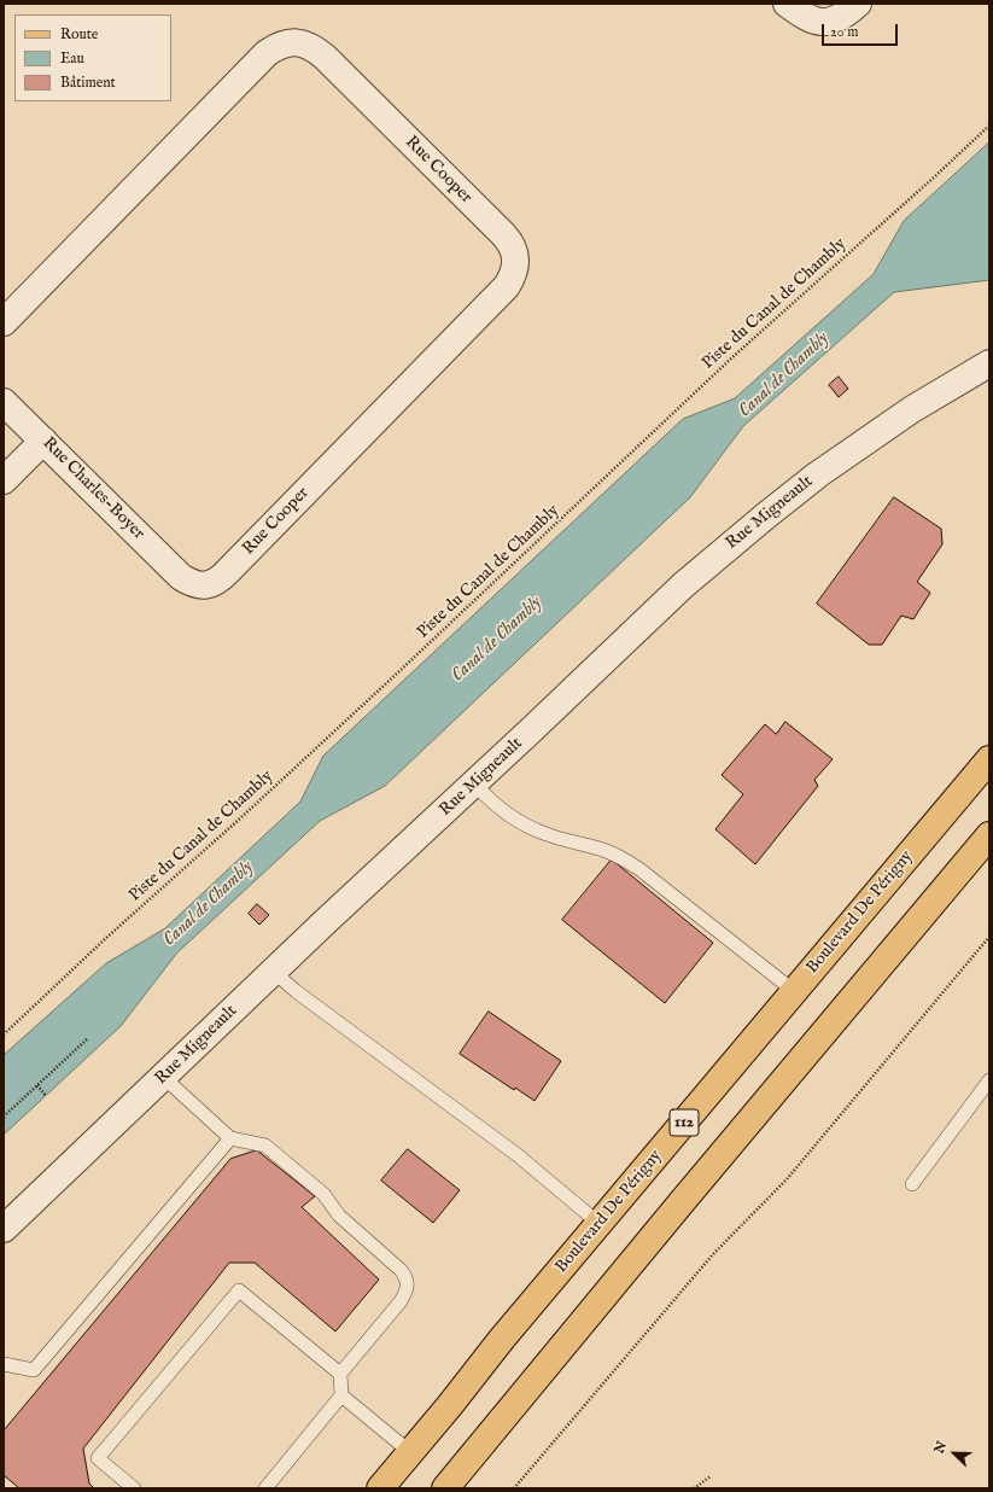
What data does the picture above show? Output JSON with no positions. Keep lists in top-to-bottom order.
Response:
{
  "streets": {
    "main road": ["Boulevard De Périgny", "112"],
    "street": ["Rue Cooper", "Rue Charles-Boyer", "Rue Migneault"],
    "path": ["Piste du Canal de Chambly"]
  },
  "crossings": [
    ["Rue Cooper", "Rue Charles-Boyer"]
  ],
  "water": ["Canal de Chambly"],
  "legend": ["Route", "Eau", "Bâtiment"],
  "scale_bar": "20 m",
  "north": "top left"
}
